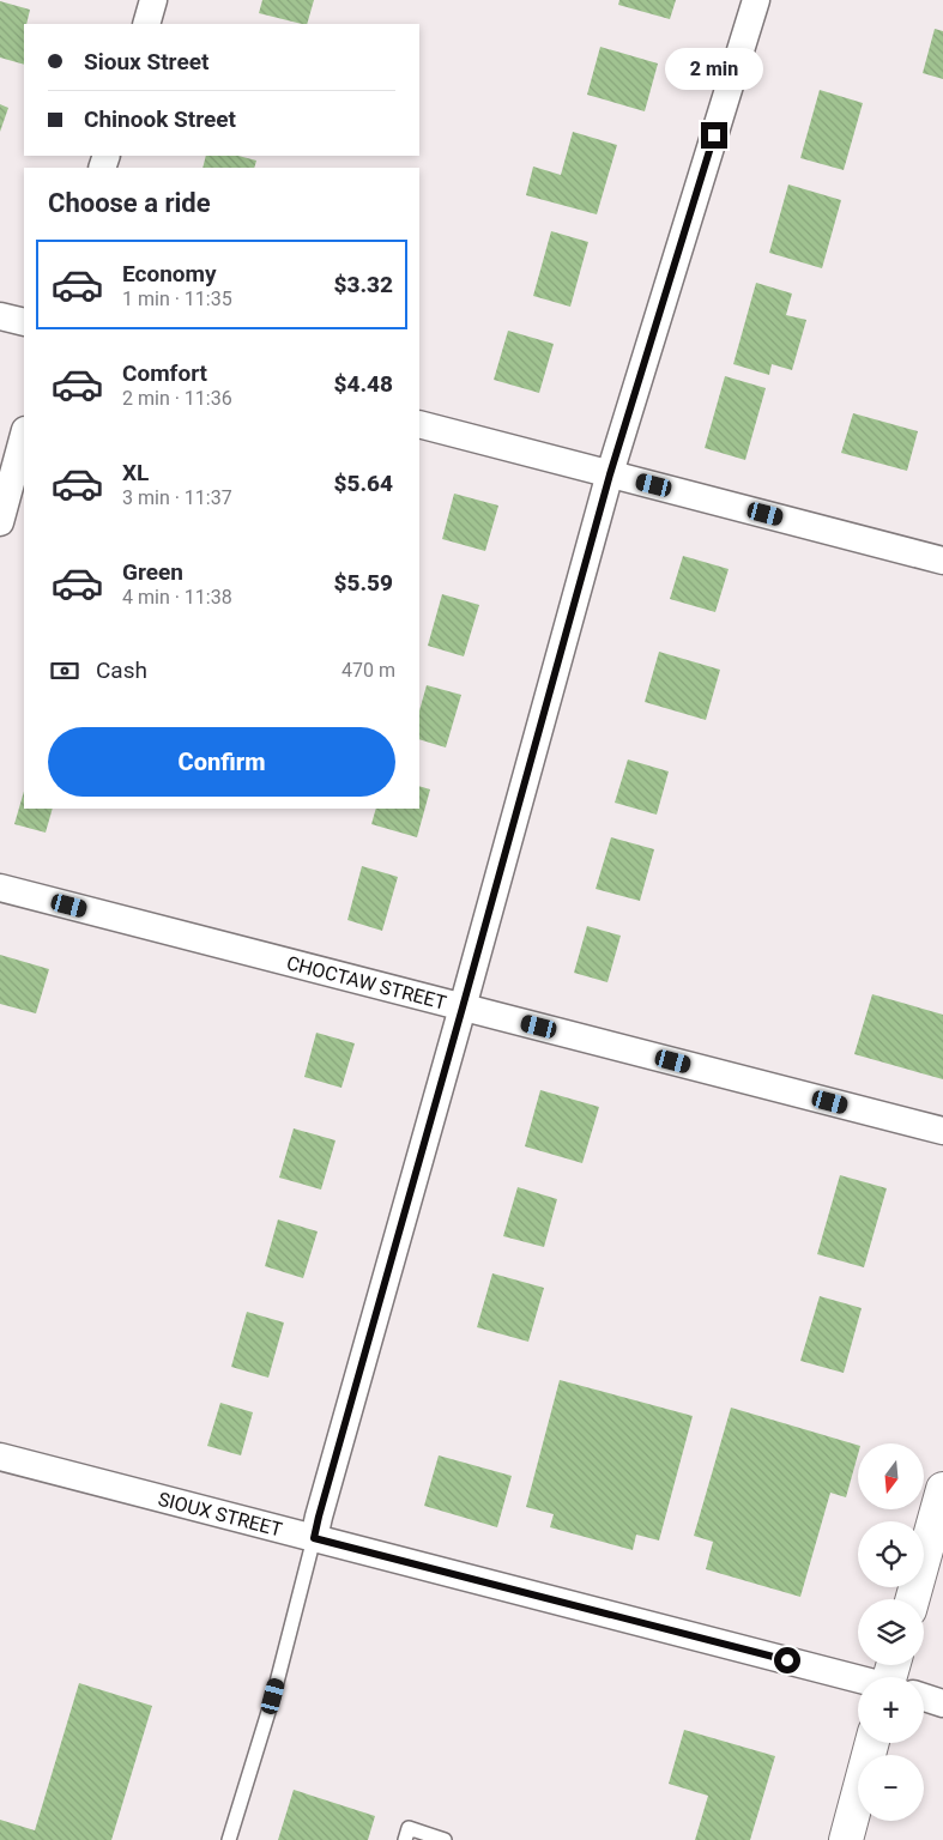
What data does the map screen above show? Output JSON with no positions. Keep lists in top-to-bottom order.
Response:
{
  "streets": {
    "street": ["CHOCTAW STREET", "SIOUX STREET"]
  },
  "north": "bottom",
  "page": {
    "banner": ["Sioux Street", "Chinook Street"],
    "bubble": "2 min",
    "heading": "Choose a ride",
    "list": [
      {
        "name": "Economy",
        "note": "1 min · 11:35",
        "value": "$3.32"
      },
      {
        "name": "Comfort",
        "note": "2 min · 11:36",
        "value": "$4.48"
      },
      {
        "name": "XL",
        "note": "3 min · 11:37",
        "value": "$5.64"
      },
      {
        "name": "Green",
        "note": "4 min · 11:38",
        "value": "$5.59"
      }
    ],
    "pay": ["Cash", "470 m"],
    "buttons": "Confirm",
    "map_buttons": ["+", "−"]
  }
}
